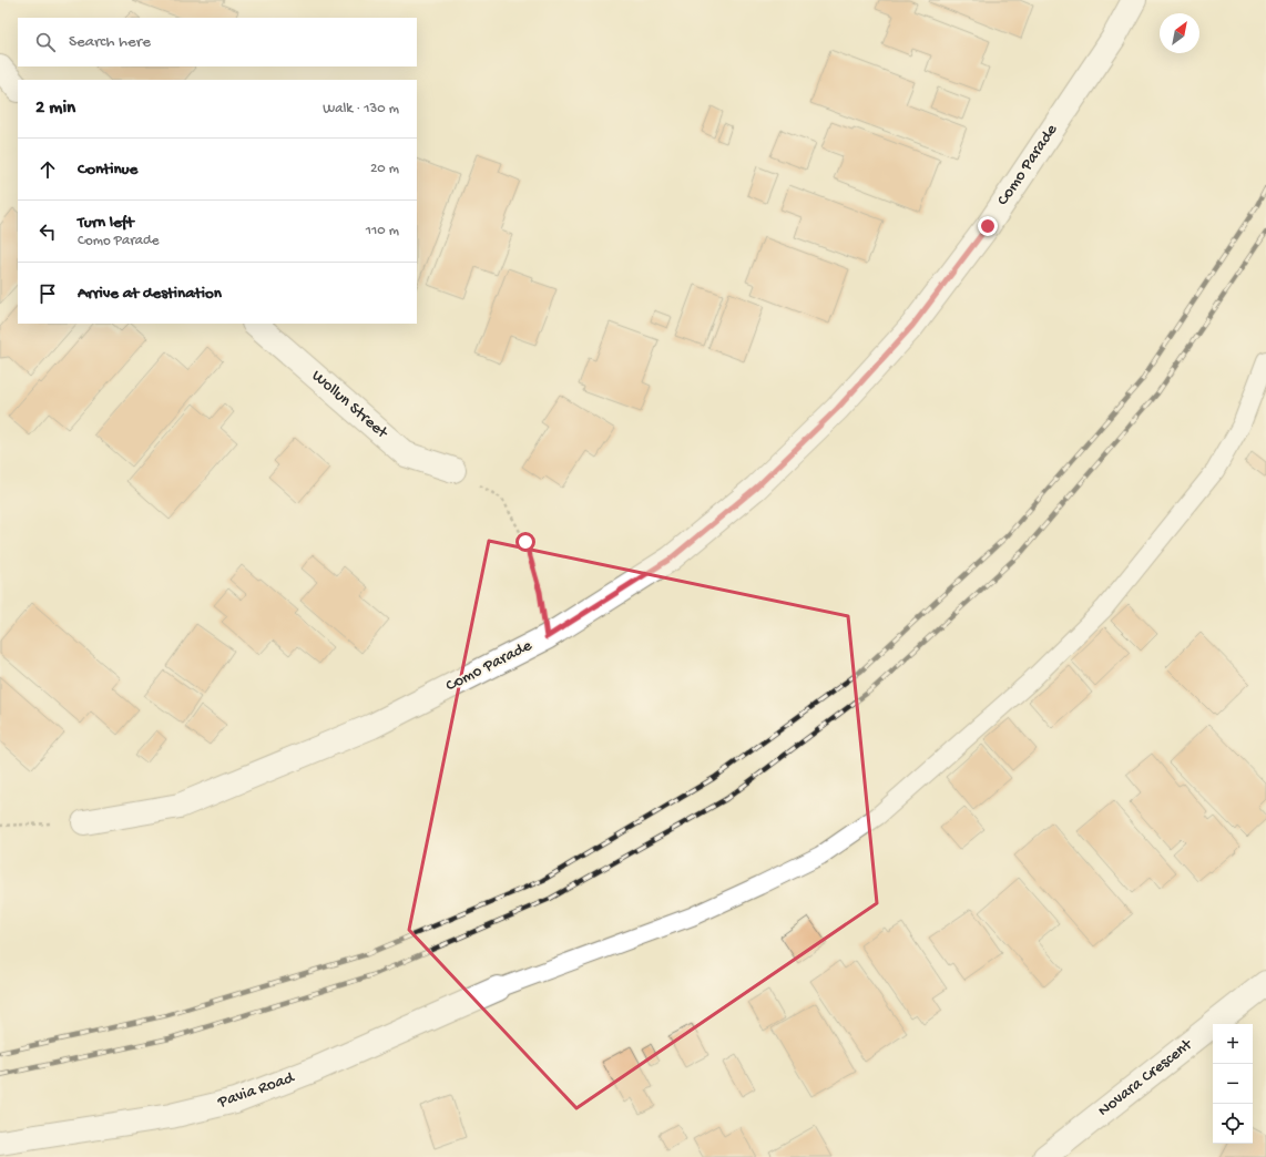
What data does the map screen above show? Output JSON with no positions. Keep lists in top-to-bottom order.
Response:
{
  "streets": {
    "street": [
      "Como Parade",
      "Wollun Street",
      "Novara Crescent",
      "Pavia Road"
    ]
  },
  "north": "top right",
  "page": {
    "search": "Search here",
    "heading": ["2 min", "Walk · 130 m"],
    "list": [
      ["Continue", "20 m"],
      ["Turn left", "Como Parade", "110 m"],
      "Arrive at destination"
    ],
    "map_buttons": ["+", "−"]
  }
}
